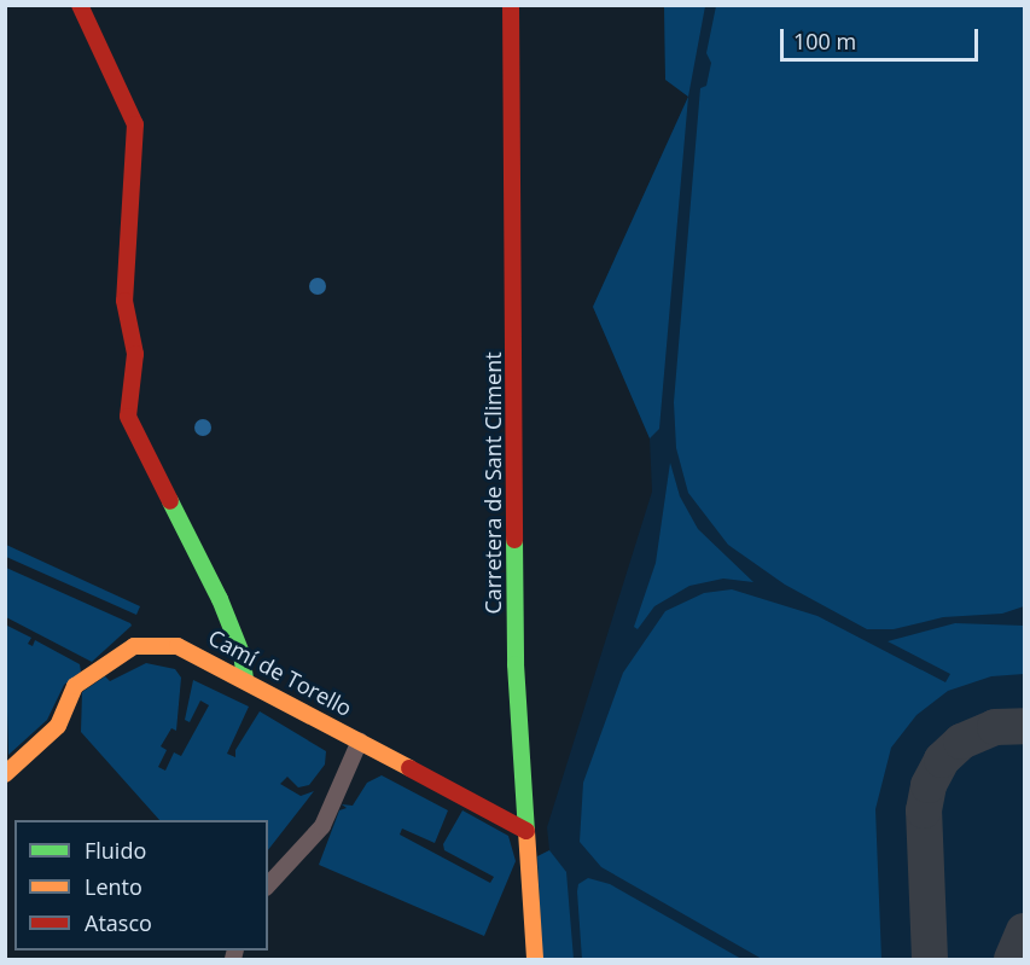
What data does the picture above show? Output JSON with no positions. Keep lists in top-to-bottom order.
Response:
{
  "streets": {
    "street": ["Carretera de Sant Climent", "Camí de Torello"]
  },
  "crossings": [
    ["Carretera de Sant Climent", "Camí de Torello"]
  ],
  "legend": ["Fluido", "Lento", "Atasco"],
  "scale_bar": "100 m"
}
